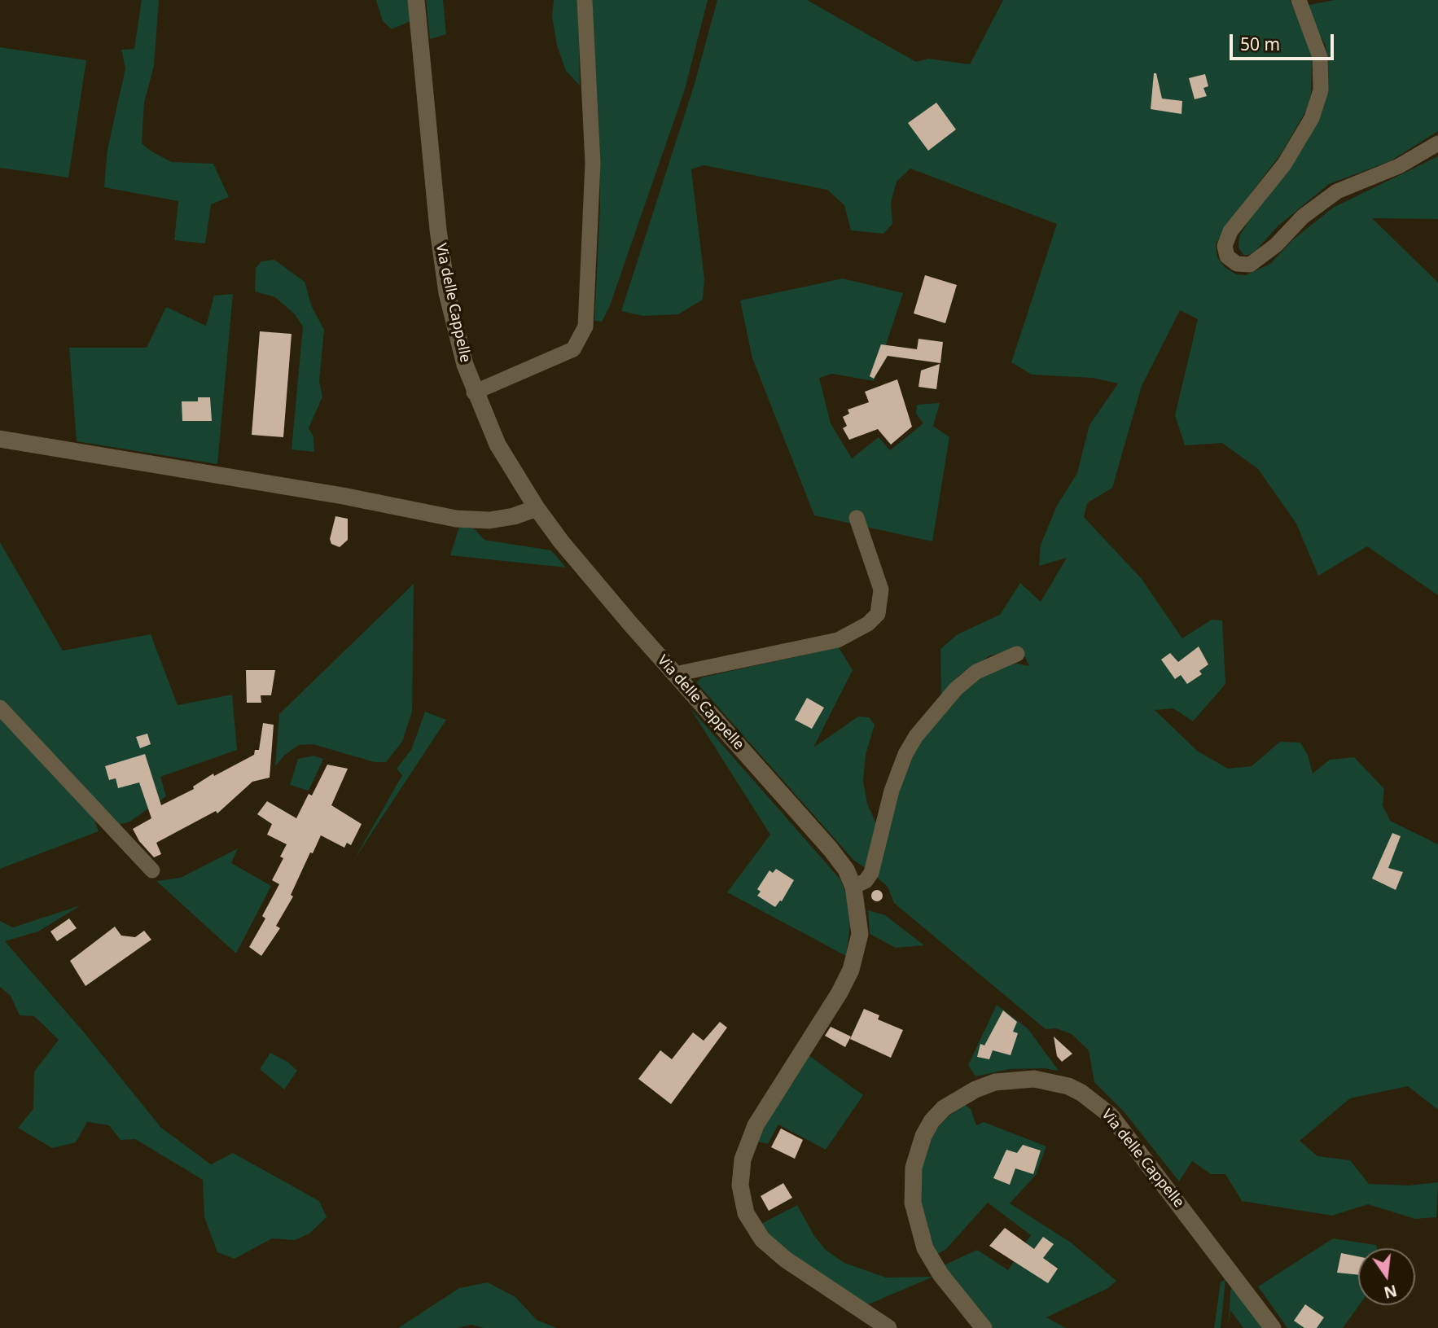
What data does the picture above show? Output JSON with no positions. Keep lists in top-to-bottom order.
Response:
{
  "streets": {
    "main road": ["Via delle Cappelle"]
  },
  "scale_bar": "50 m",
  "north": "bottom"
}
